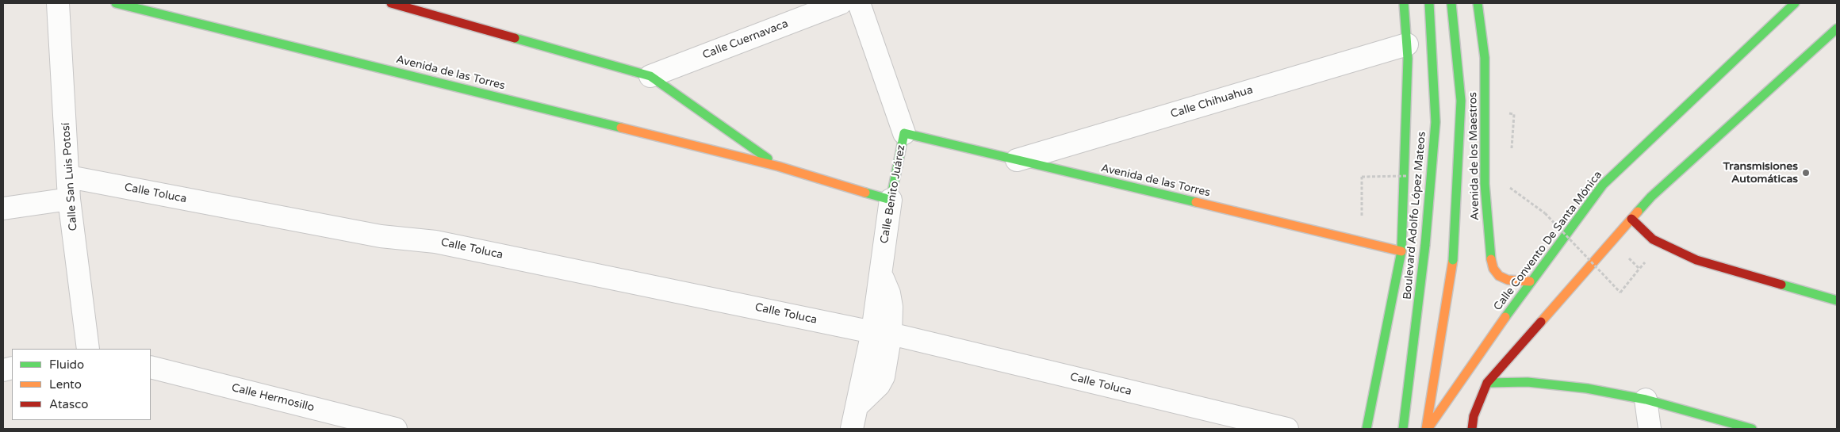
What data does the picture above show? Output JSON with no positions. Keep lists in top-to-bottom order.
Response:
{
  "streets": {
    "main road": [
      "Avenida de las Torres",
      "Avenida de los Maestros",
      "Calle Benito Juárez",
      "Boulevard Adolfo López Mateos",
      "Calle Convento De Santa Mónica"
    ],
    "street": [
      "Calle Cuernavaca",
      "Calle Chihuahua",
      "Calle San Luis Potosí",
      "Calle Toluca",
      "Calle Hermosillo"
    ]
  },
  "crossings": [
    ["Calle Cuernavaca", "Avenida de las Torres"],
    ["Avenida de las Torres", "Calle Chihuahua"],
    ["Avenida de las Torres", "Calle Benito Juárez"],
    ["Avenida de las Torres", "Boulevard Adolfo López Mateos"],
    ["Avenida de los Maestros", "Calle Convento De Santa Mónica"],
    ["Calle San Luis Potosí", "Calle Toluca"],
    ["Calle Toluca", "Calle Benito Juárez"]
  ],
  "places": ["Transmisiones Automáticas"],
  "legend": ["Fluido", "Lento", "Atasco"]
}
